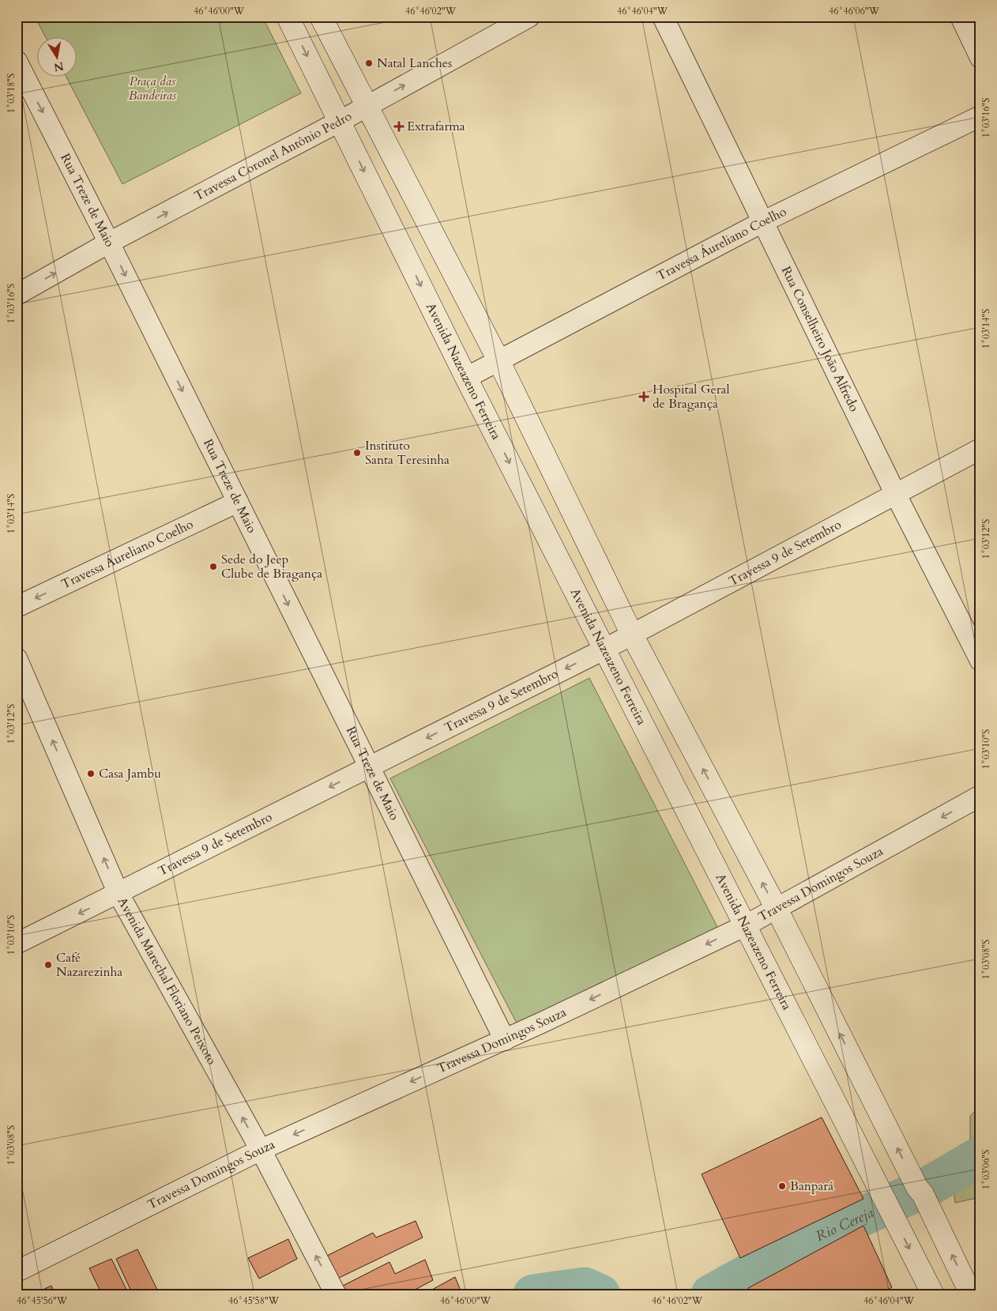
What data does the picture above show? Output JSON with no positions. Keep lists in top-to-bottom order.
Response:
{
  "streets": {
    "main road": ["Avenida Nazeazeno Ferreira"],
    "street": [
      "Travessa Coronel Antônio Pedro",
      "Rua Treze de Maio",
      "Travessa Áureliano Coelho",
      "Rua Conselheiro João Alfredo",
      "Travessa 9 de Setembro",
      "Travessa Domingos Souza",
      "Avenida Marechal Floriano Peixoto"
    ]
  },
  "crossings": [
    ["Travessa Coronel Antônio Pedro", "Rua Treze de Maio"],
    ["Travessa Coronel Antônio Pedro", "Avenida Nazeazeno Ferreira"],
    ["Rua Treze de Maio", "Travessa Áureliano Coelho"],
    ["Rua Treze de Maio", "Travessa 9 de Setembro"],
    ["Rua Treze de Maio", "Travessa Domingos Souza"],
    ["Travessa Áureliano Coelho", "Rua Conselheiro João Alfredo"],
    ["Travessa Áureliano Coelho", "Avenida Nazeazeno Ferreira"],
    ["Rua Conselheiro João Alfredo", "Travessa 9 de Setembro"],
    ["Avenida Nazeazeno Ferreira", "Travessa 9 de Setembro"],
    ["Avenida Nazeazeno Ferreira", "Travessa Domingos Souza"],
    ["Travessa 9 de Setembro", "Avenida Marechal Floriano Peixoto"],
    ["Travessa Domingos Souza", "Avenida Marechal Floriano Peixoto"]
  ],
  "one_way": [
    "Travessa Coronel Antônio Pedro",
    "Rua Treze de Maio",
    "Travessa 9 de Setembro",
    "Travessa Domingos Souza",
    "Avenida Marechal Floriano Peixoto"
  ],
  "water": ["Rio Cereja"],
  "parks": ["Praça das Bandeiras"],
  "places": {
    "other": [
      "Natal Lanches",
      "Instituto Santa Teresinha",
      "Sede do Jeep Clube de Bragança",
      "Casa Jambu",
      "Café Nazarezinha",
      "Banpará"
    ],
    "health": ["Extrafarma", "Hospital Geral de Bragança"]
  },
  "north": "bottom",
  "coordinates": [
    "46°46'00\"W",
    "46°46'02\"W",
    "46°46'04\"W",
    "46°46'06\"W",
    "1°03'18\"S",
    "1°03'16\"S",
    "1°03'14\"S",
    "1°03'12\"S",
    "1°03'10\"S",
    "1°03'08\"S",
    "1°03'06\"S",
    "46°45'56\"W",
    "46°45'58\"W"
  ]
}
